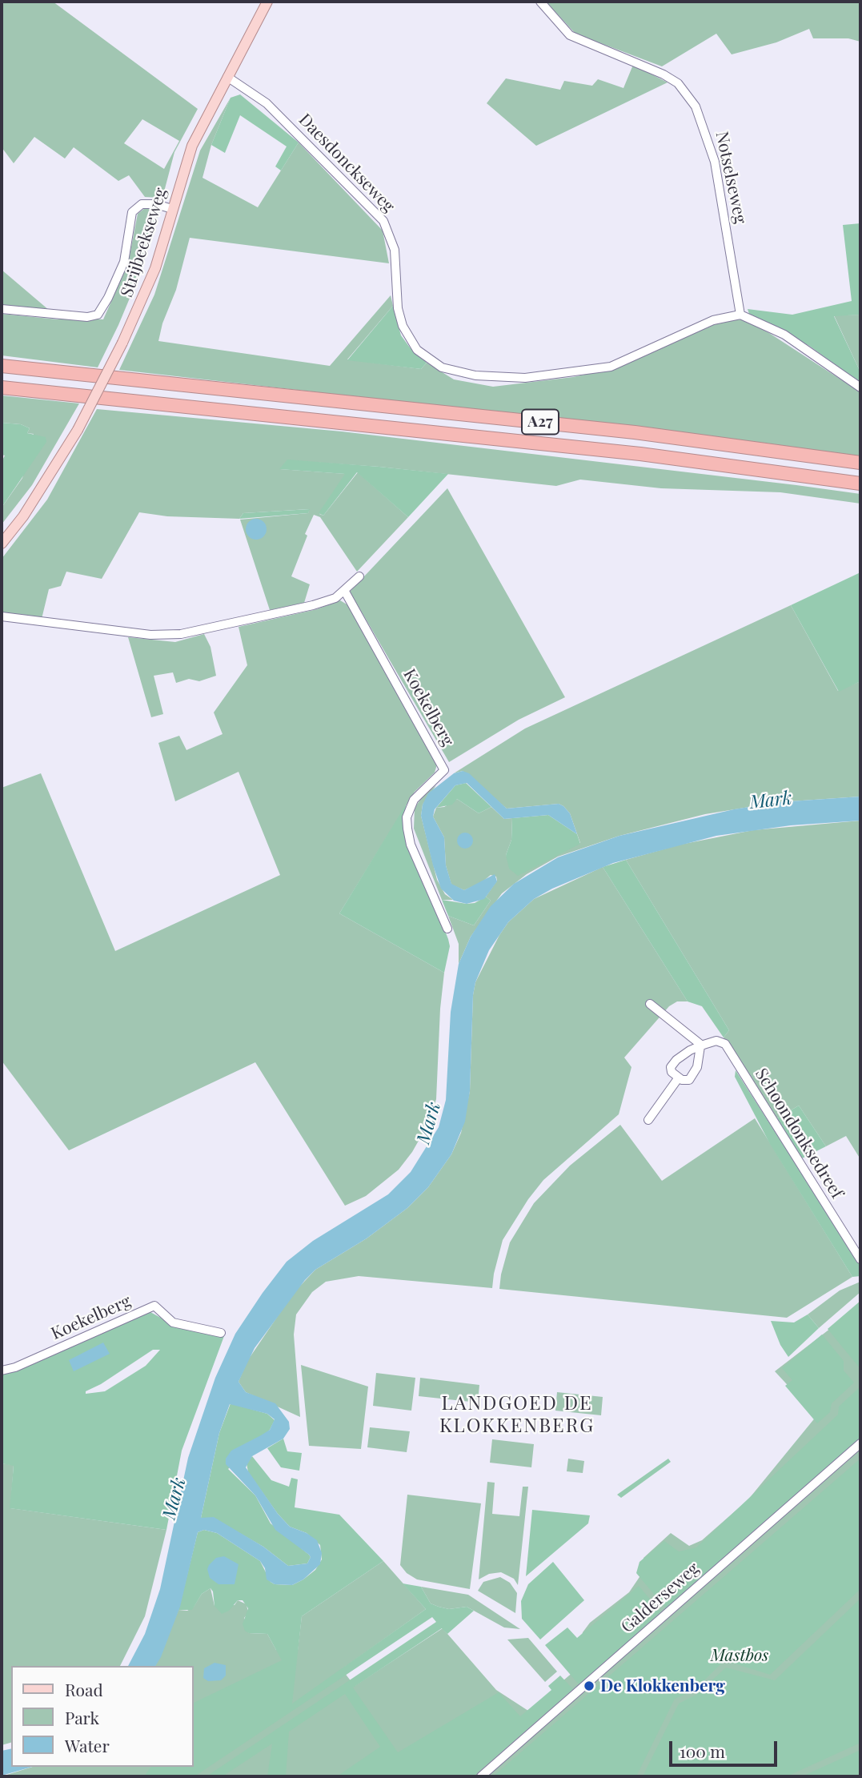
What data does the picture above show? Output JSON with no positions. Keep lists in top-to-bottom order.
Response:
{
  "streets": {
    "highway": ["A27"],
    "main road": ["Strijbeekseweg"],
    "street": [
      "Daesdonckseweg",
      "Notselseweg",
      "Koekelberg",
      "Schoondonksedreef",
      "Galderseweg"
    ]
  },
  "crossings": [
    ["Daesdonckseweg", "Notselseweg"],
    ["Daesdonckseweg", "Strijbeekseweg"]
  ],
  "districts": ["LANDGOED DE KLOKKENBERG"],
  "water": ["Mark"],
  "parks": ["Mastbos"],
  "places": ["De Klokkenberg"],
  "legend": ["Road", "Park", "Water"],
  "scale_bar": "100 m"
}
